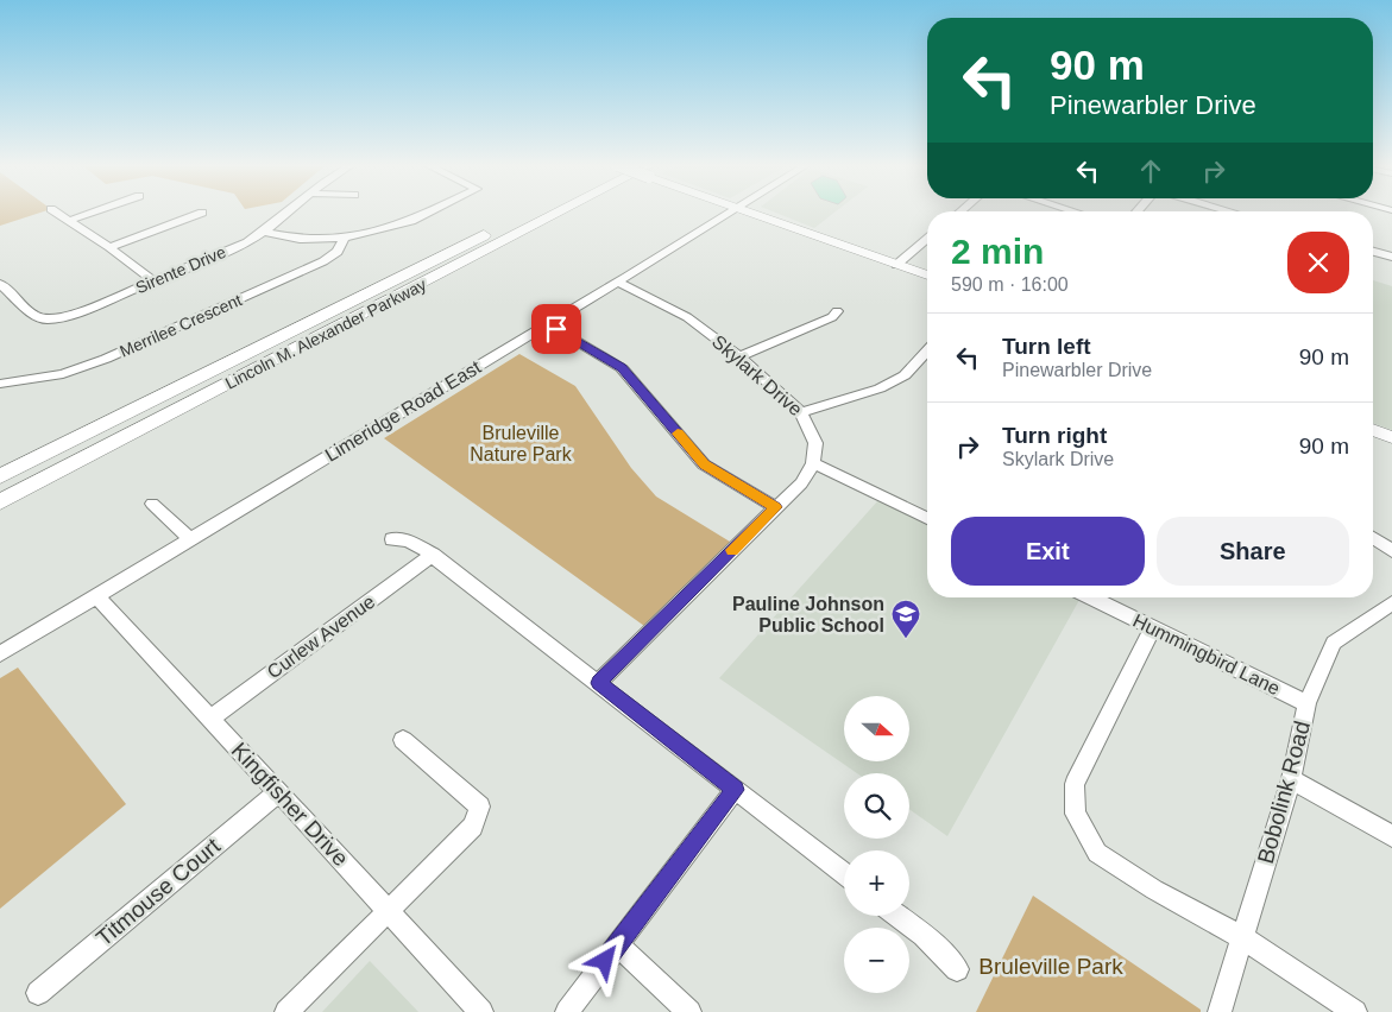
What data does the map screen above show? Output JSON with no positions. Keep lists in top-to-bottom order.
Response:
{
  "streets": {
    "highway": ["Lincoln M. Alexander Parkway"],
    "street": [
      "Sirente Drive",
      "Merrilee Crescent",
      "Skylark Drive",
      "Limeridge Road East",
      "Curlew Avenue",
      "Hummingbird Lane",
      "Bobolink Road",
      "Kingfisher Drive",
      "Titmouse Court"
    ]
  },
  "crossings": [
    ["Skylark Drive", "Limeridge Road East"],
    ["Limeridge Road East", "Kingfisher Drive"],
    ["Curlew Avenue", "Kingfisher Drive"],
    ["Hummingbird Lane", "Bobolink Road"],
    ["Kingfisher Drive", "Titmouse Court"]
  ],
  "parks": ["Bruleville Nature Park", "Bruleville Park"],
  "places": {
    "school or university": ["Pauline Johnson Public School"]
  },
  "north": "right",
  "page": {
    "turn": ["90 m", "Pinewarbler Drive"],
    "heading": ["2 min", "590 m · 16:00"],
    "list": [
      {
        "name": "Turn left",
        "note": "Pinewarbler Drive",
        "value": "90 m"
      },
      {
        "name": "Turn right",
        "note": "Skylark Drive",
        "value": "90 m"
      }
    ],
    "buttons": ["Exit", "Share"],
    "map_buttons": ["+", "−"]
  }
}
